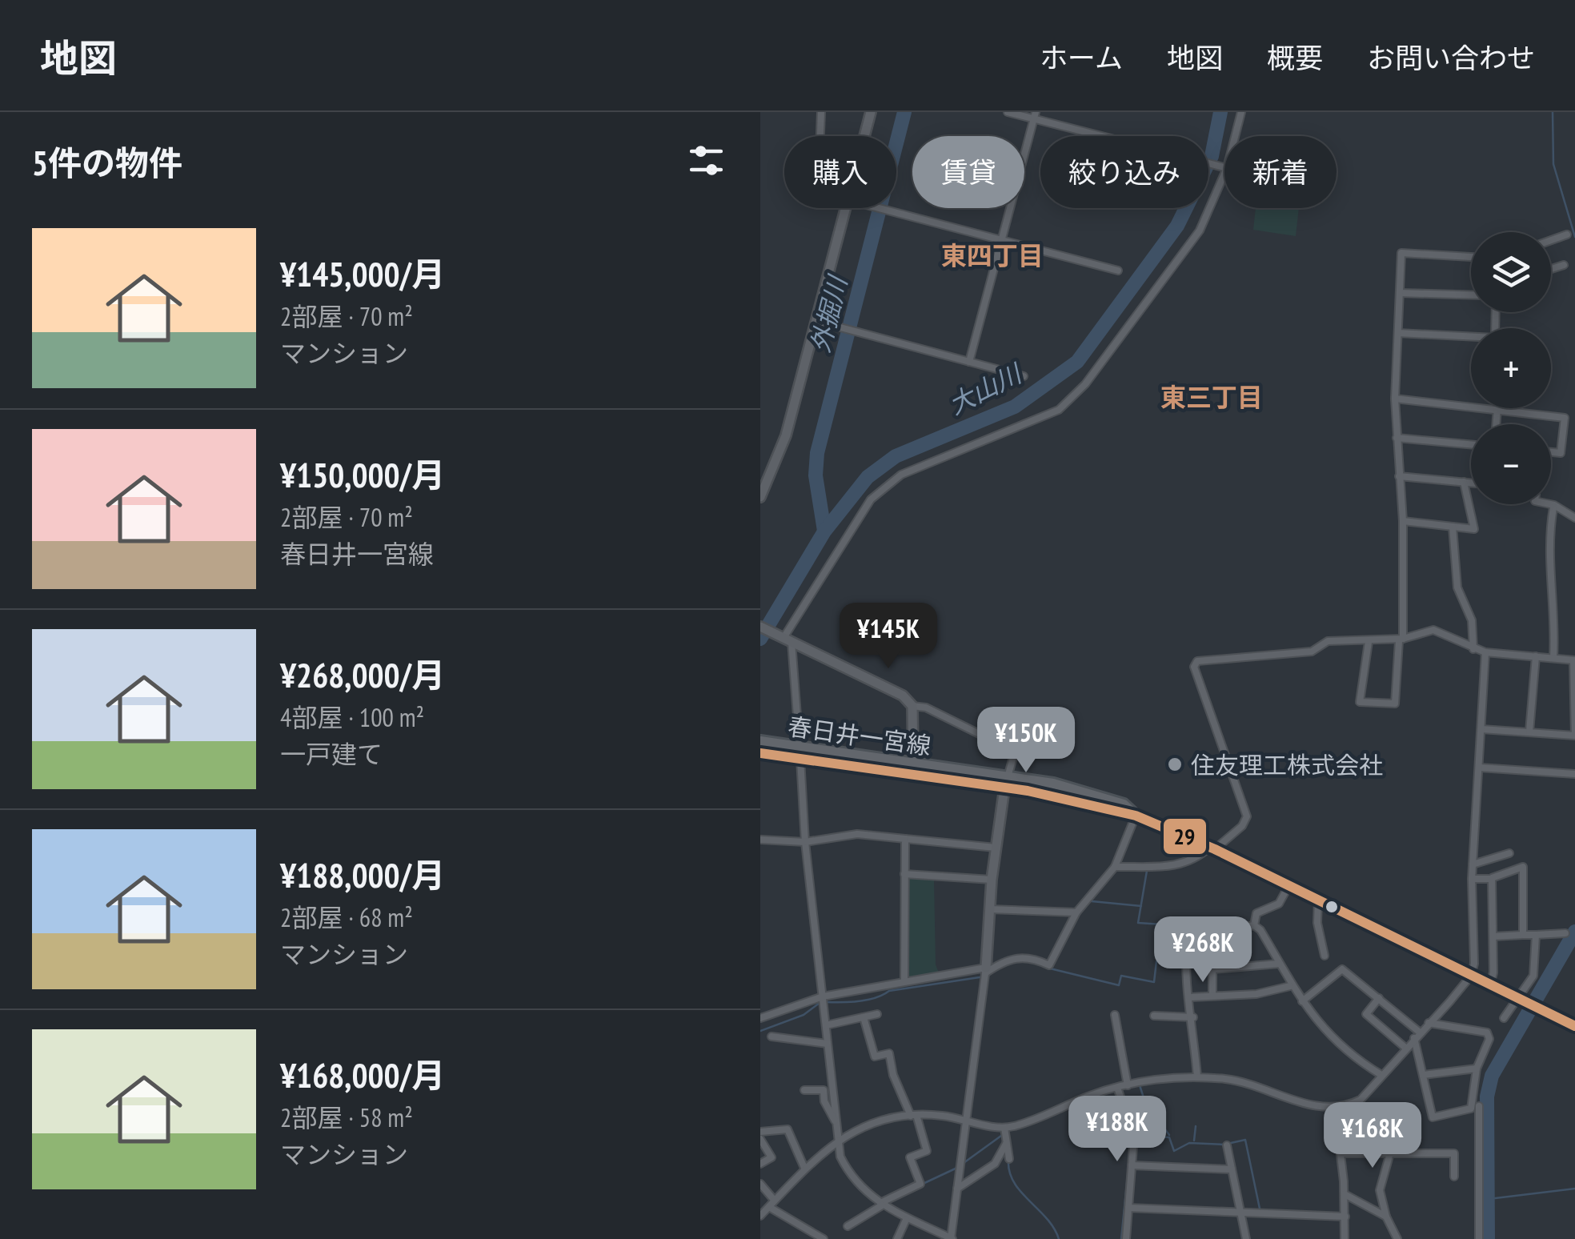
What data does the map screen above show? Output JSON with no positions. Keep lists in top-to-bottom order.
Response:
{
  "streets": {
    "main road": ["春日井一宮線"]
  },
  "districts": ["東四丁目", "東三丁目"],
  "water": ["外掘川", "大山川"],
  "places": ["住友理工株式会社"],
  "lines": ["transit line 29"],
  "page": {
    "header": "地図",
    "nav": [
      "ホーム",
      "地図",
      "概要",
      "お問い合わせ"
    ],
    "heading": "5件の物件",
    "chip": [
      "購入",
      "賃貸",
      "絞り込み",
      "新着"
    ],
    "list": [
      {
        "name": "¥145,000/月",
        "note": "2部屋 · 70 m² · マンション"
      },
      {
        "name": "¥150,000/月",
        "note": "2部屋 · 70 m² · 春日井一宮線"
      },
      {
        "name": "¥268,000/月",
        "note": "4部屋 · 100 m² · 一戸建て"
      },
      {
        "name": "¥188,000/月",
        "note": "2部屋 · 68 m² · マンション"
      },
      {
        "name": "¥168,000/月",
        "note": "2部屋 · 58 m² · マンション"
      }
    ],
    "map_buttons": ["+", "−"],
    "price": [
      "¥145K",
      "¥150K",
      "¥268K",
      "¥188K",
      "¥168K"
    ]
  }
}
